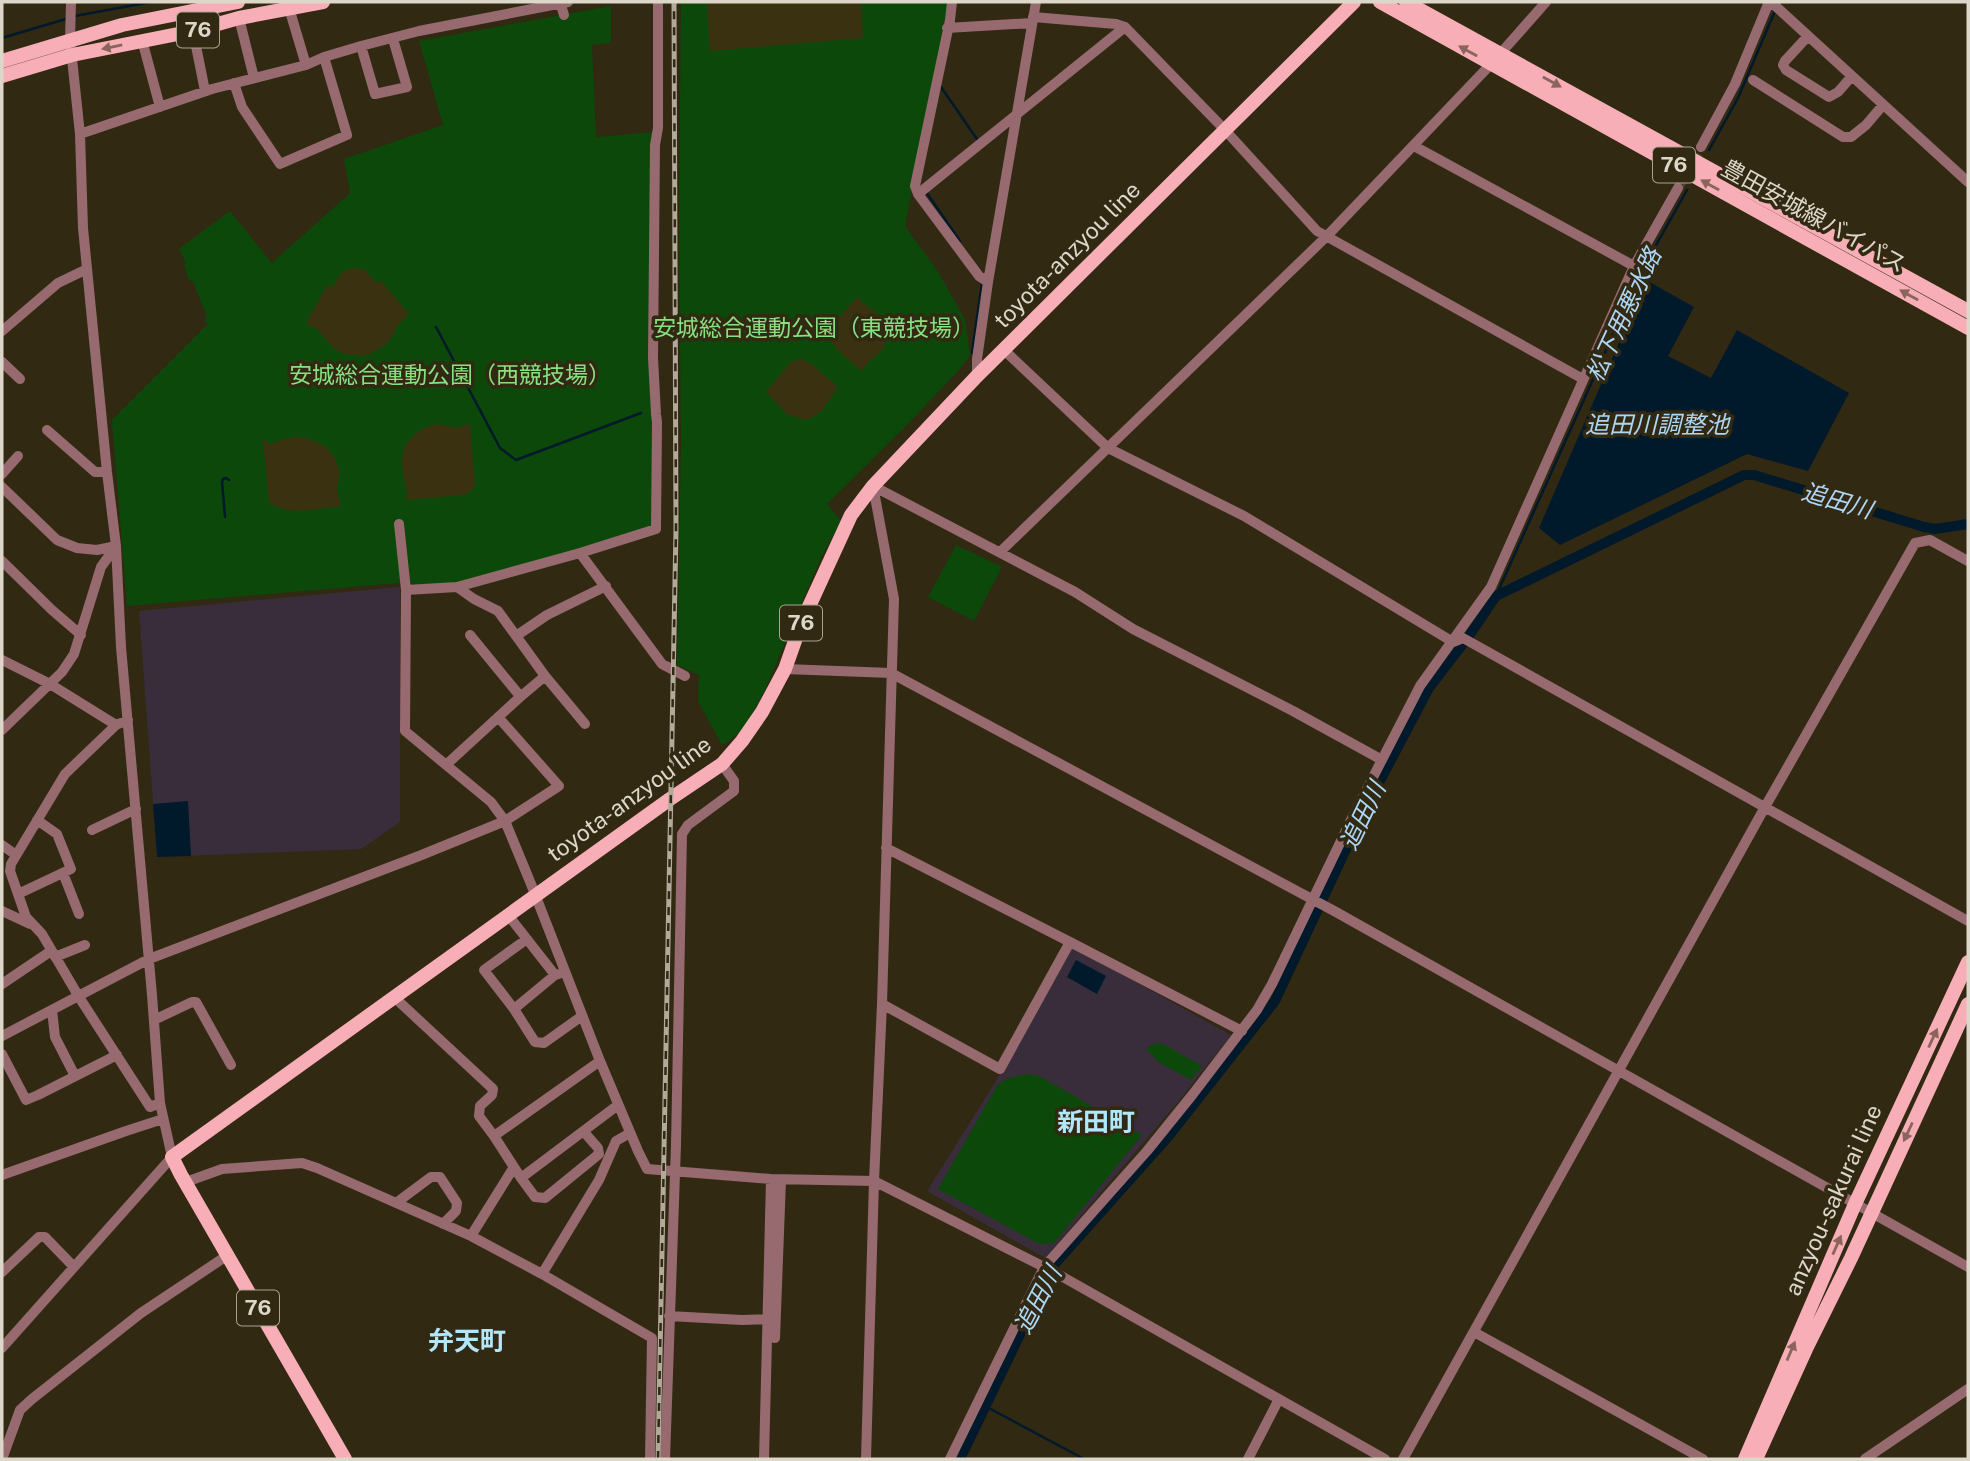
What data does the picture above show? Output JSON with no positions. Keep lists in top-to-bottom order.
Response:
{
  "streets": {
    "main road": [
      "76",
      "豊田安城線バイパス",
      "toyota-anzyou line",
      "anzyou-sakurai line"
    ]
  },
  "crossings": [
    ["76", "toyota-anzyou line"]
  ],
  "districts": ["新田町", "弁天町"],
  "water": ["松下用悪水路", "追田川調整池", "追田川"],
  "parks": ["安城総合運動公園（東競技場）", "安城総合運動公園（西競技場）"]
}
